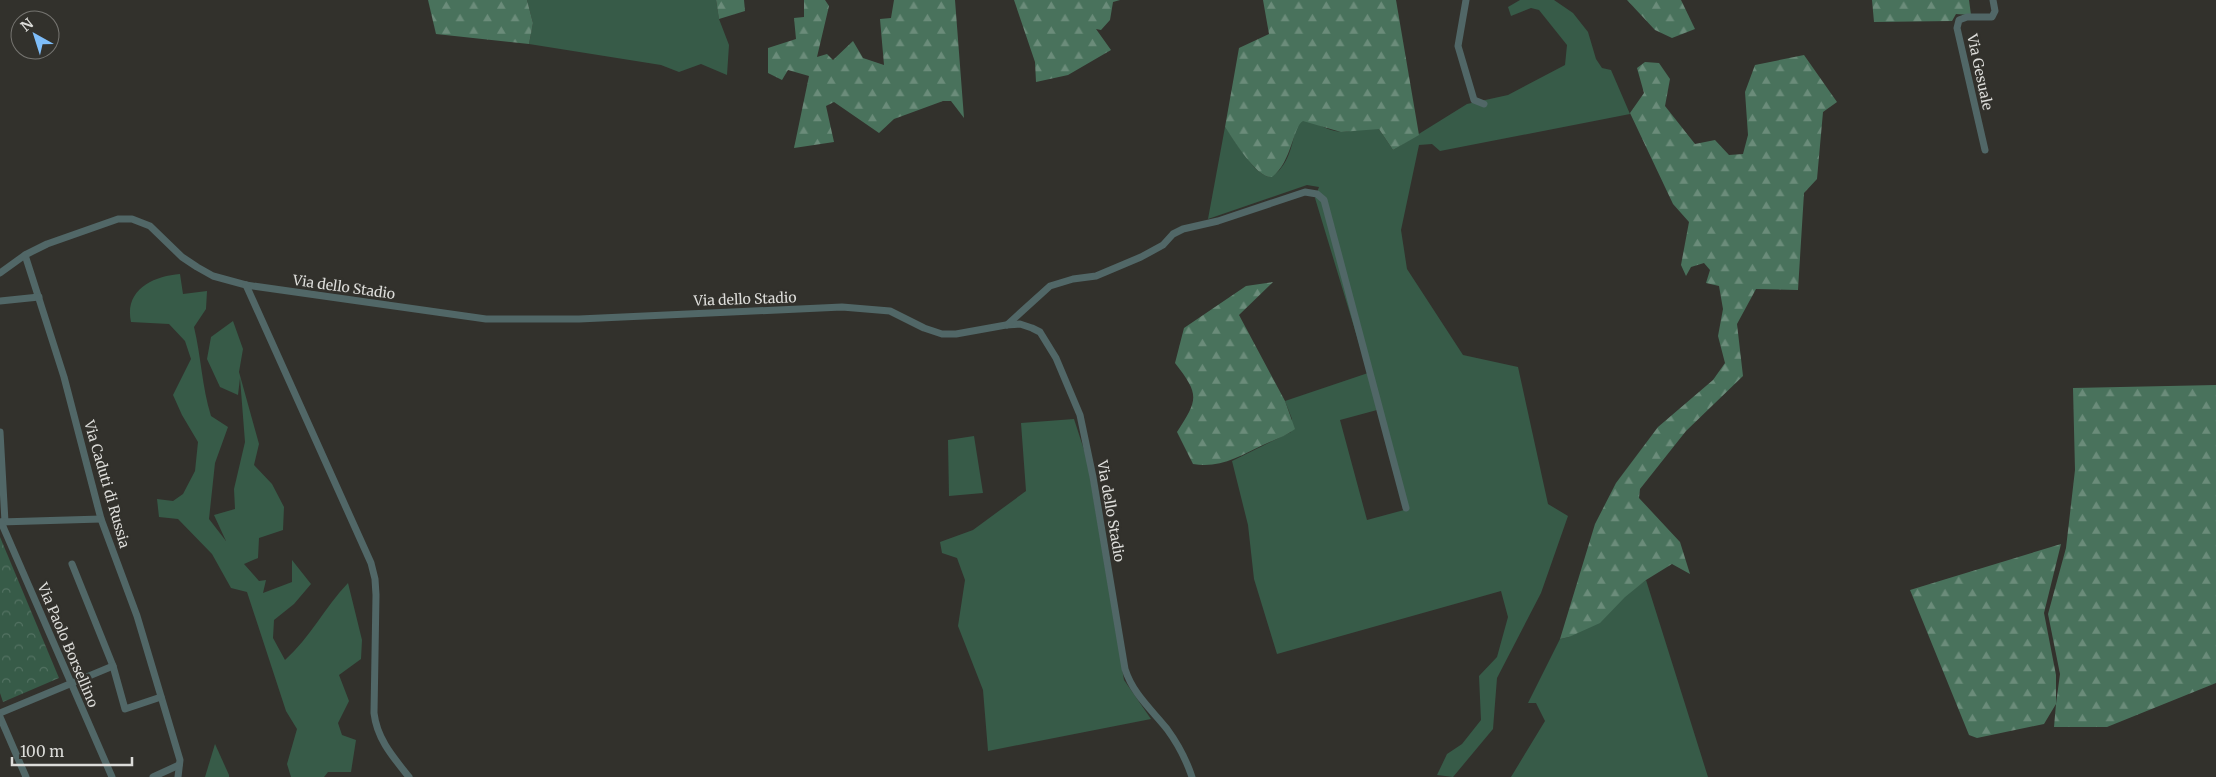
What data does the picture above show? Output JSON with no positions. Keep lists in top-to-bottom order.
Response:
{
  "streets": {
    "street": [
      "Via Gesuale",
      "Via dello Stadio",
      "Via Caduti di Russia",
      "Via Paolo Borsellino"
    ]
  },
  "crossings": [
    ["Via dello Stadio", "Via Caduti di Russia"]
  ],
  "scale_bar": "100 m",
  "north": "top left"
}
